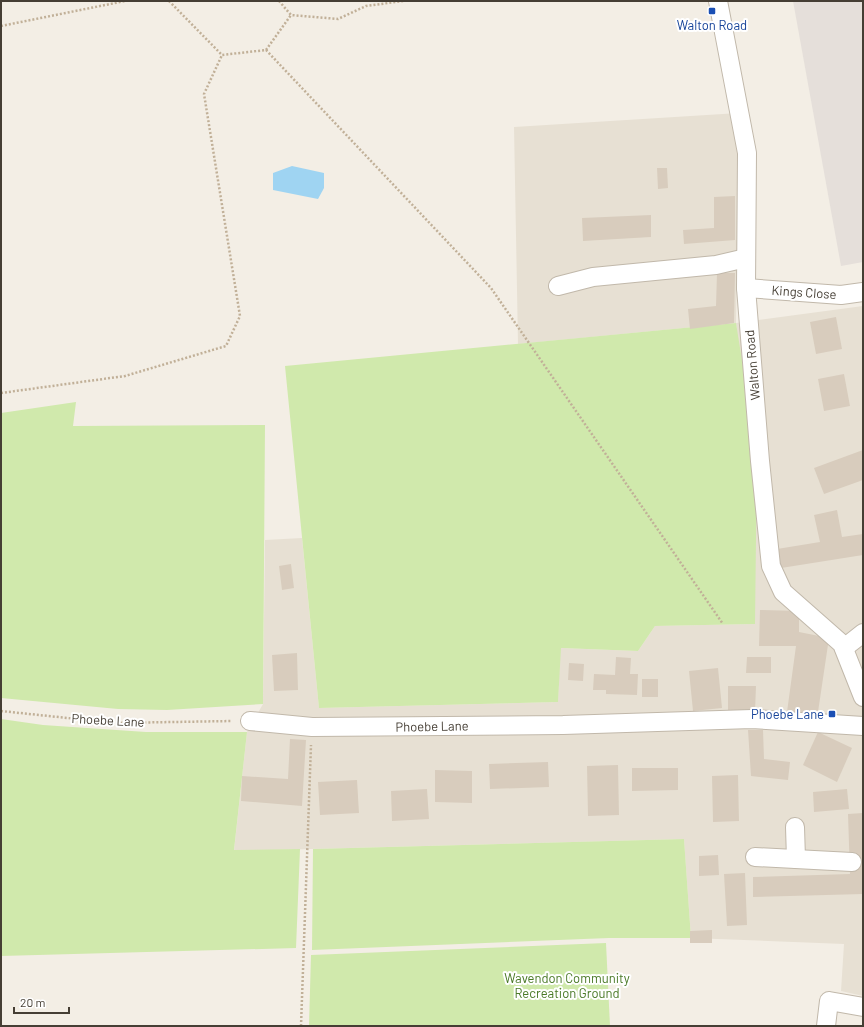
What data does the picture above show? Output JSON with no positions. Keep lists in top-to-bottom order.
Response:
{
  "streets": {
    "street": ["Kings Close", "Walton Road", "Phoebe Lane"]
  },
  "crossings": [
    ["Kings Close", "Walton Road"]
  ],
  "parks": ["Wavendon Community Recreation Ground"],
  "places": {
    "transit": ["Walton Road", "Phoebe Lane"]
  },
  "scale_bar": "20 m"
}
